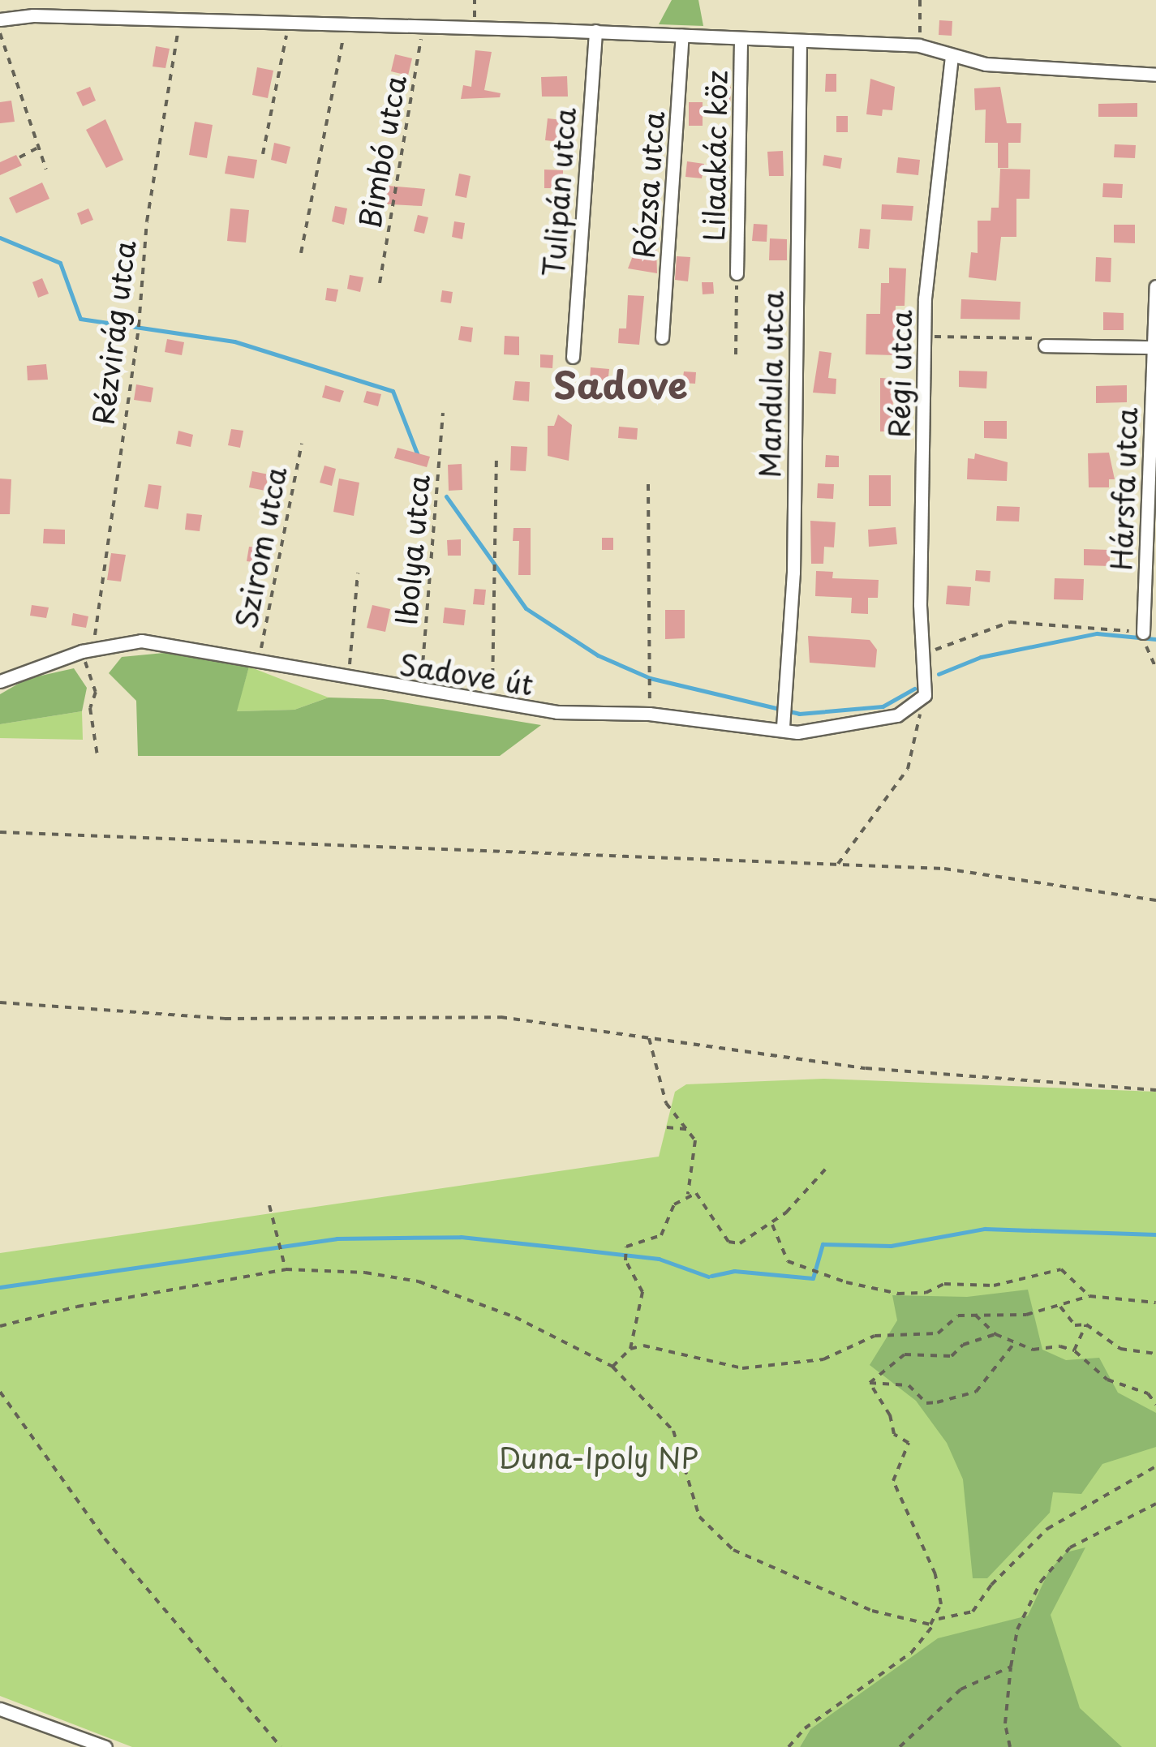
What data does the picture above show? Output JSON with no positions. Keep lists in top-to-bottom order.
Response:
{
  "streets": {
    "street": [
      "Lilaakác köz",
      "Rózsa utca",
      "Tulipán utca",
      "Régi utca",
      "Mandula utca",
      "Hársfa utca",
      "Sadove út"
    ],
    "path": [
      "Bimbó utca",
      "Rézvirág utca",
      "Szirom utca",
      "Ibolya utca"
    ]
  },
  "crossings": [
    ["Rézvirág utca", "Sadove út"],
    ["Régi utca", "Sadove út"],
    ["Mandula utca", "Sadove út"],
    ["Szirom utca", "Sadove út"],
    ["Ibolya utca", "Sadove út"]
  ],
  "districts": ["Sadove"],
  "parks": ["Duna-Ipoly NP"]
}
